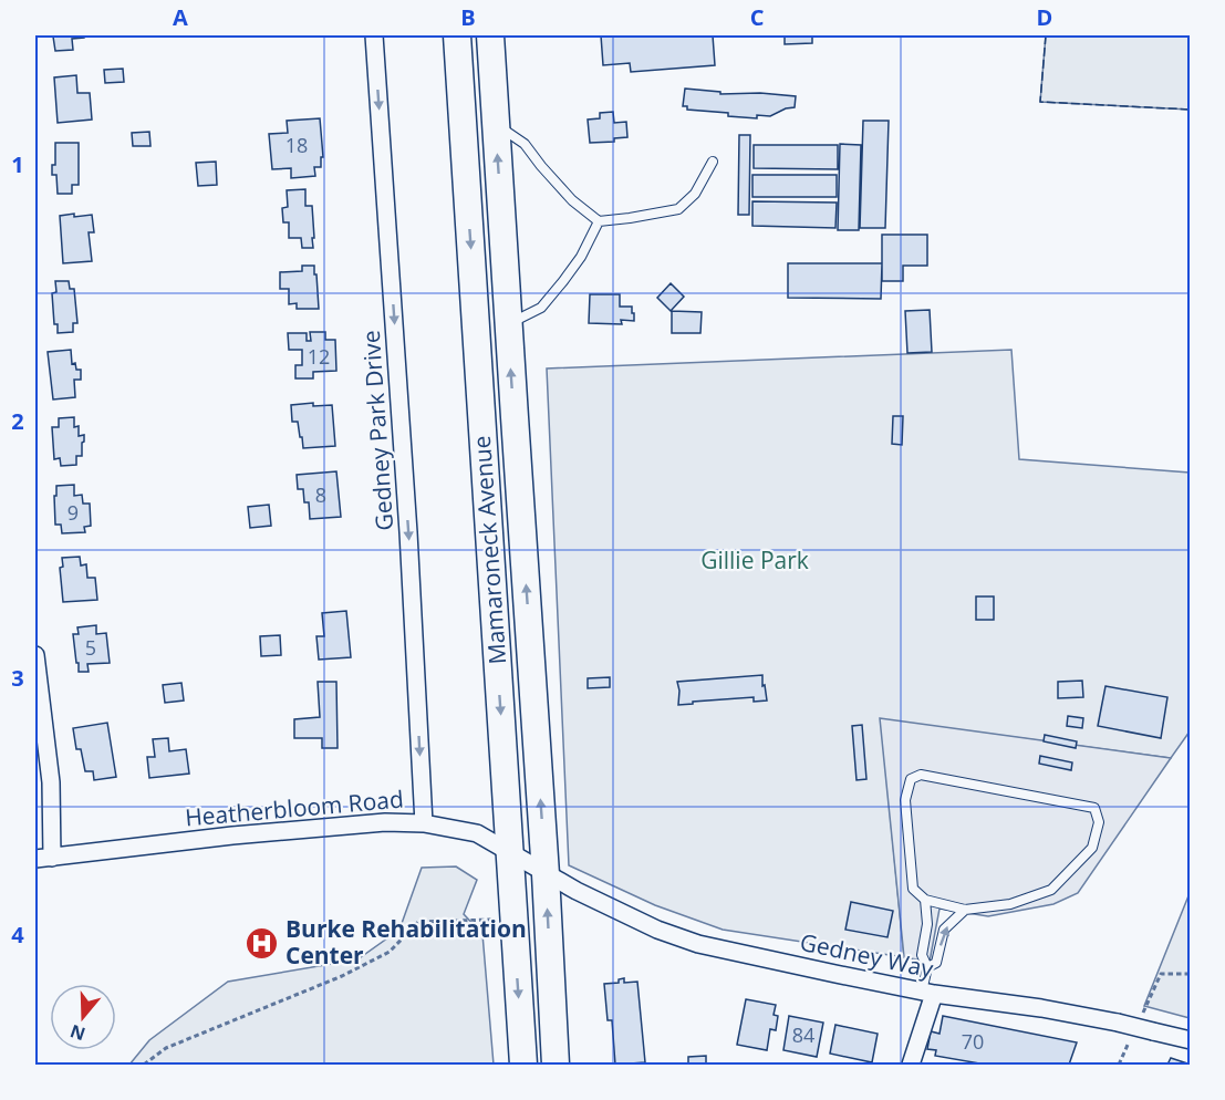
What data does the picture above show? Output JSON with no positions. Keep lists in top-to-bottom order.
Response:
{
  "streets": {
    "main road": ["Mamaroneck Avenue"],
    "street": ["Gedney Park Drive", "Heatherbloom Road", "Gedney Way"]
  },
  "crossings": [
    ["Gedney Park Drive", "Heatherbloom Road"],
    ["Mamaroneck Avenue", "Heatherbloom Road"],
    ["Mamaroneck Avenue", "Gedney Way"],
    ["Heatherbloom Road", "Gedney Way"]
  ],
  "one_way": ["Gedney Park Drive"],
  "parks": ["Gillie Park"],
  "places": {
    "hospital": ["Burke Rehabilitation Center"]
  },
  "house_numbers": [
    "18",
    "12",
    "8",
    "9",
    "5",
    "84",
    "70"
  ],
  "north": "bottom",
  "grid": {
    "columns": [
      "A",
      "B",
      "C",
      "D"
    ],
    "rows": [
      "1",
      "2",
      "3",
      "4"
    ]
  }
}
